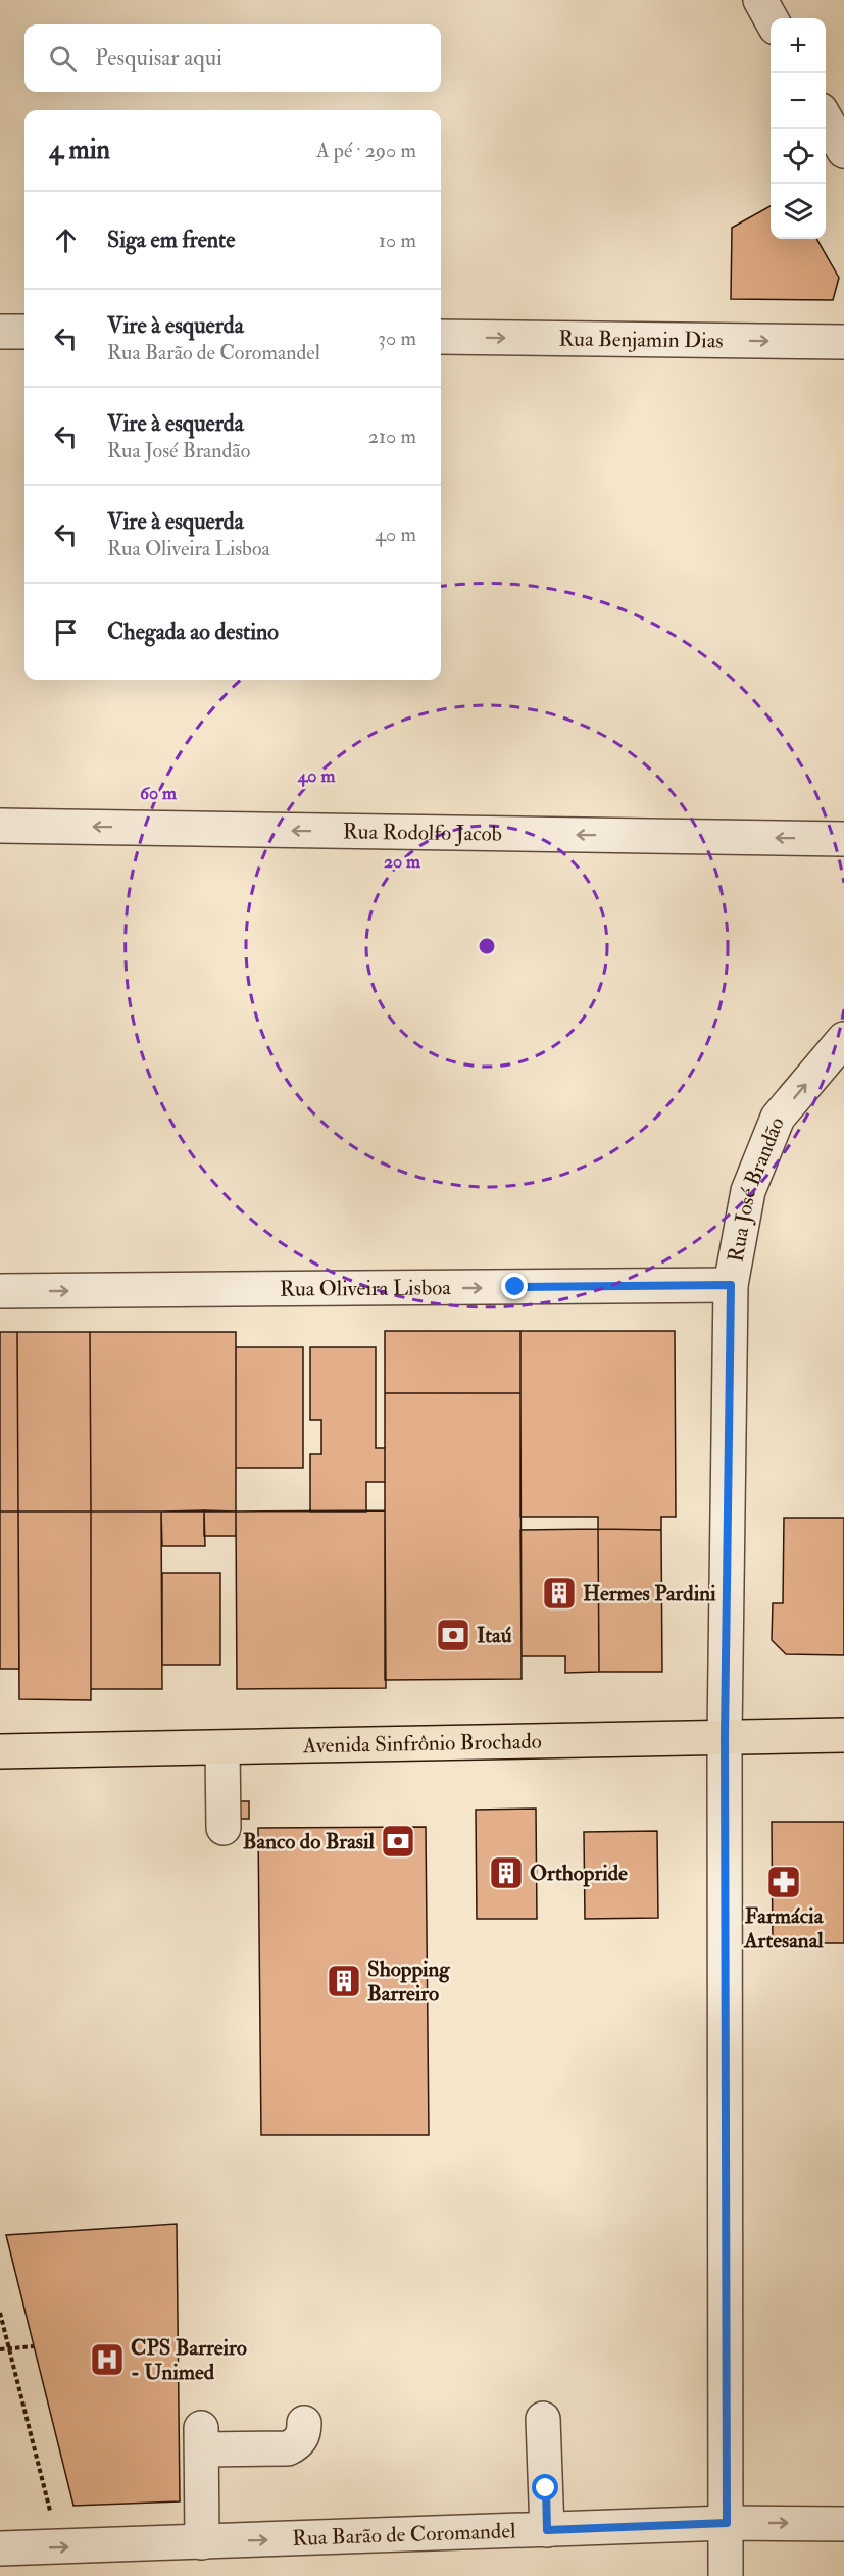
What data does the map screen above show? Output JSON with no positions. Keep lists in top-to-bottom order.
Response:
{
  "streets": {
    "main road": ["Avenida Sinfrônio Brochado"],
    "street": [
      "Rua Benjamin Dias",
      "Rua Rodolfo Jacob",
      "Rua José Brandão",
      "Rua Oliveira Lisboa",
      "Rua Barão de Coromandel"
    ]
  },
  "crossings": [
    ["Rua José Brandão", "Rua Oliveira Lisboa"],
    ["Rua José Brandão", "Avenida Sinfrônio Brochado"],
    ["Rua José Brandão", "Rua Barão de Coromandel"]
  ],
  "one_way": [
    "Rua Benjamin Dias",
    "Rua Rodolfo Jacob",
    "Rua Oliveira Lisboa",
    "Rua Barão de Coromandel"
  ],
  "places": {
    "building": ["Hermes Pardini", "Orthopride", "Shopping Barreiro"],
    "bank": ["Itaú", "Banco do Brasil"],
    "pharmacy": ["Farmácia Artesanal"],
    "hospital": ["CPS Barreiro - Unimed"]
  },
  "page": {
    "map_buttons": ["+", "−"],
    "search": "Pesquisar aqui",
    "heading": ["4 min", "A pé · 290 m"],
    "list": [
      ["Siga em frente", "10 m"],
      ["Vire à esquerda", "Rua Barão de Coromandel", "30 m"],
      ["Vire à esquerda", "Rua José Brandão", "210 m"],
      ["Vire à esquerda", "Rua Oliveira Lisboa", "40 m"],
      "Chegada ao destino"
    ]
  },
  "rings": ["40 m", "60 m", "20 m"]
}
